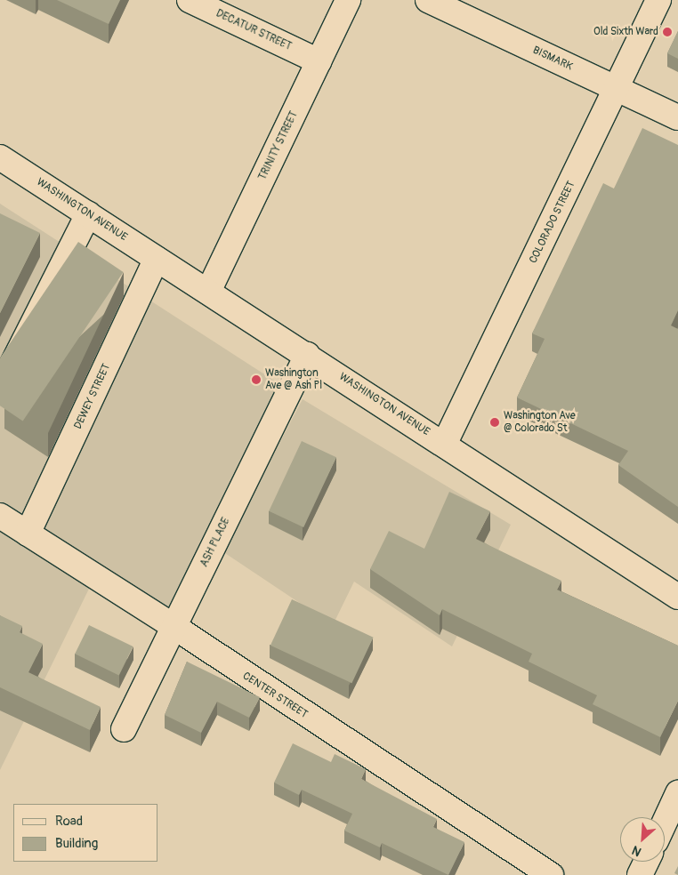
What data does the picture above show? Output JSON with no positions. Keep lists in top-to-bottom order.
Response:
{
  "streets": {
    "street": [
      "DECATUR STREET",
      "BISMARK",
      "TRINITY STREET",
      "WASHINGTON AVENUE",
      "COLORADO STREET",
      "DEWEY STREET",
      "ASH PLACE",
      "CENTER STREET"
    ]
  },
  "crossings": [
    ["DECATUR STREET", "TRINITY STREET"],
    ["BISMARK", "COLORADO STREET"],
    ["TRINITY STREET", "WASHINGTON AVENUE"],
    ["WASHINGTON AVENUE", "COLORADO STREET"],
    ["WASHINGTON AVENUE", "DEWEY STREET"],
    ["WASHINGTON AVENUE", "ASH PLACE"],
    ["DEWEY STREET", "CENTER STREET"],
    ["ASH PLACE", "CENTER STREET"]
  ],
  "places": ["Old Sixth Ward", "Washington Ave @ Ash Pl", "Washington Ave @ Colorado St"],
  "legend": ["Road", "Building"],
  "north": "bottom left"
}
